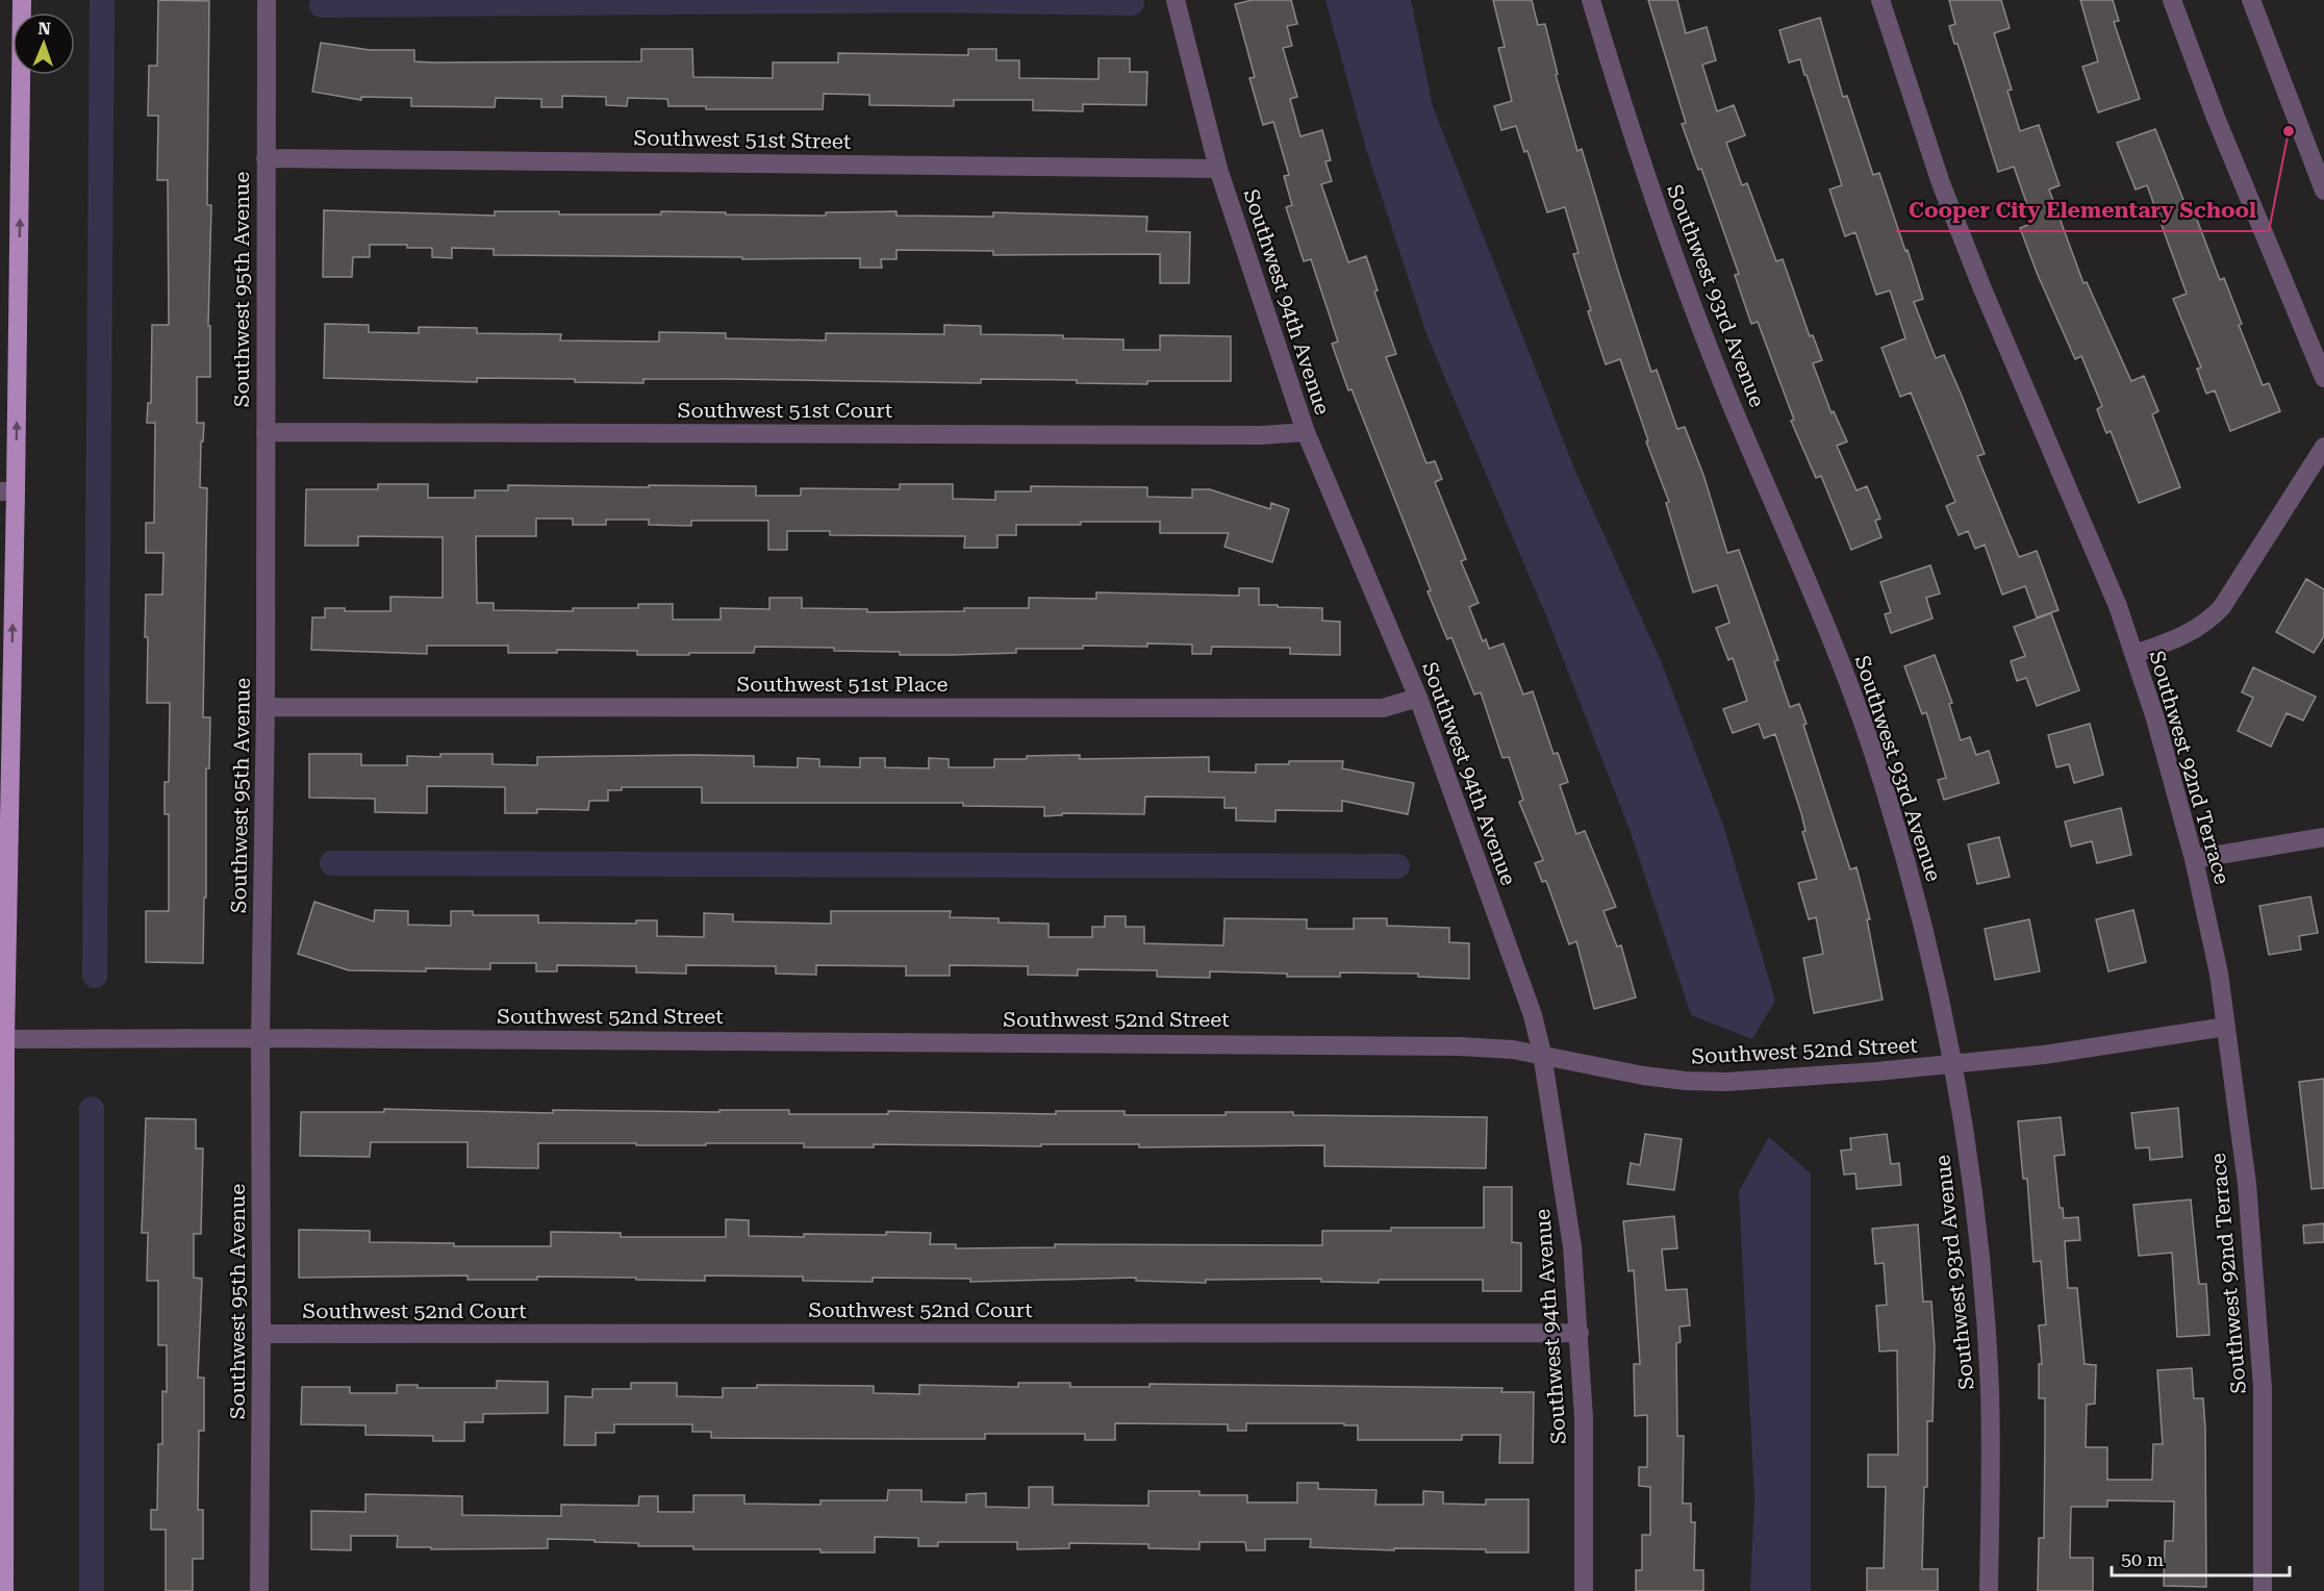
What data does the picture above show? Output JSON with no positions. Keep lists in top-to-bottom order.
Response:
{
  "streets": {
    "street": [
      "Southwest 51st Street",
      "Southwest 95th Avenue",
      "Southwest 93rd Avenue",
      "Southwest 94th Avenue",
      "Southwest 51st Court",
      "Southwest 51st Place",
      "Southwest 92nd Terrace",
      "Southwest 52nd Street",
      "Southwest 52nd Court"
    ]
  },
  "crossings": [
    ["Southwest 51st Street", "Southwest 95th Avenue"],
    ["Southwest 51st Street", "Southwest 94th Avenue"],
    ["Southwest 95th Avenue", "Southwest 51st Court"],
    ["Southwest 95th Avenue", "Southwest 51st Place"],
    ["Southwest 95th Avenue", "Southwest 52nd Street"],
    ["Southwest 95th Avenue", "Southwest 52nd Court"],
    ["Southwest 93rd Avenue", "Southwest 52nd Street"],
    ["Southwest 94th Avenue", "Southwest 51st Court"],
    ["Southwest 94th Avenue", "Southwest 51st Place"],
    ["Southwest 94th Avenue", "Southwest 52nd Street"],
    ["Southwest 94th Avenue", "Southwest 52nd Court"],
    ["Southwest 92nd Terrace", "Southwest 52nd Street"]
  ],
  "places": ["Cooper City Elementary School"],
  "scale_bar": "50 m",
  "north": "top"
}
